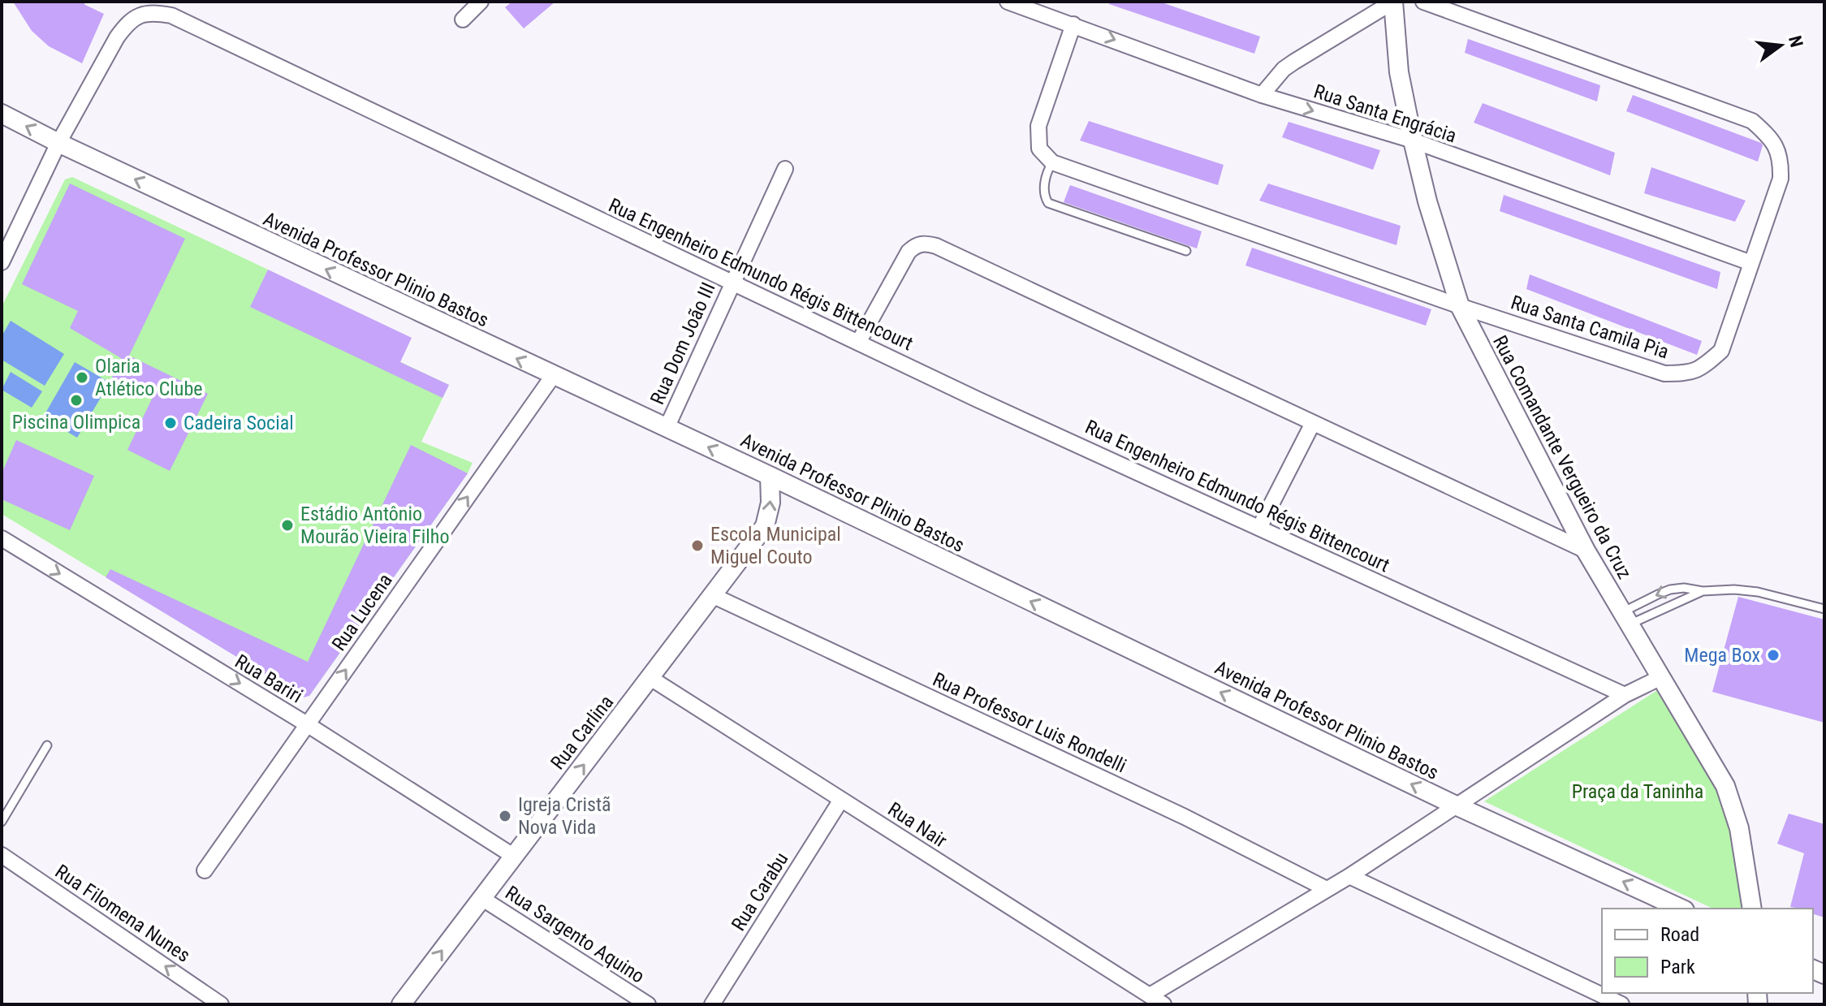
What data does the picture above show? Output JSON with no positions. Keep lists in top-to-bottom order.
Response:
{
  "streets": {
    "street": [
      "Rua Santa Engrácia",
      "Avenida Professor Plinio Bastos",
      "Rua Engenheiro Edmundo Régis Bittencourt",
      "Rua Santa Camila Pia",
      "Rua Dom João III",
      "Rua Comandante Vergueiro da Cruz",
      "Rua Lucena",
      "Rua Bariri",
      "Rua Professor Luis Rondelli",
      "Rua Carlina",
      "Rua Nair",
      "Rua Carabu",
      "Rua Filomena Nunes",
      "Rua Sargento Aquino"
    ]
  },
  "crossings": [
    ["Rua Santa Engrácia", "Rua Santa Camila Pia"],
    ["Rua Santa Engrácia", "Rua Comandante Vergueiro da Cruz"],
    ["Avenida Professor Plinio Bastos", "Rua Engenheiro Edmundo Régis Bittencourt"],
    ["Avenida Professor Plinio Bastos", "Rua Dom João III"],
    ["Avenida Professor Plinio Bastos", "Rua Lucena"],
    ["Avenida Professor Plinio Bastos", "Rua Carlina"],
    ["Rua Engenheiro Edmundo Régis Bittencourt", "Rua Dom João III"],
    ["Rua Santa Camila Pia", "Rua Comandante Vergueiro da Cruz"],
    ["Rua Lucena", "Rua Bariri"],
    ["Rua Bariri", "Rua Carlina"],
    ["Rua Professor Luis Rondelli", "Rua Carlina"],
    ["Rua Carlina", "Rua Nair"],
    ["Rua Carlina", "Rua Sargento Aquino"],
    ["Rua Nair", "Rua Carabu"]
  ],
  "one_way": [
    "Rua Santa Engrácia",
    "Avenida Professor Plinio Bastos",
    "Rua Lucena",
    "Rua Bariri",
    "Rua Carlina",
    "Rua Filomena Nunes"
  ],
  "parks": ["Praça da Taninha"],
  "places": [
    "Olaria Atlético Clube",
    "Piscina Olimpica",
    "Cadeira Social",
    "Estádio Antônio Mourão Vieira Filho",
    "Escola Municipal Miguel Couto",
    "Mega Box",
    "Igreja Cristã Nova Vida"
  ],
  "legend": ["Road", "Park"],
  "north": "right"
}
